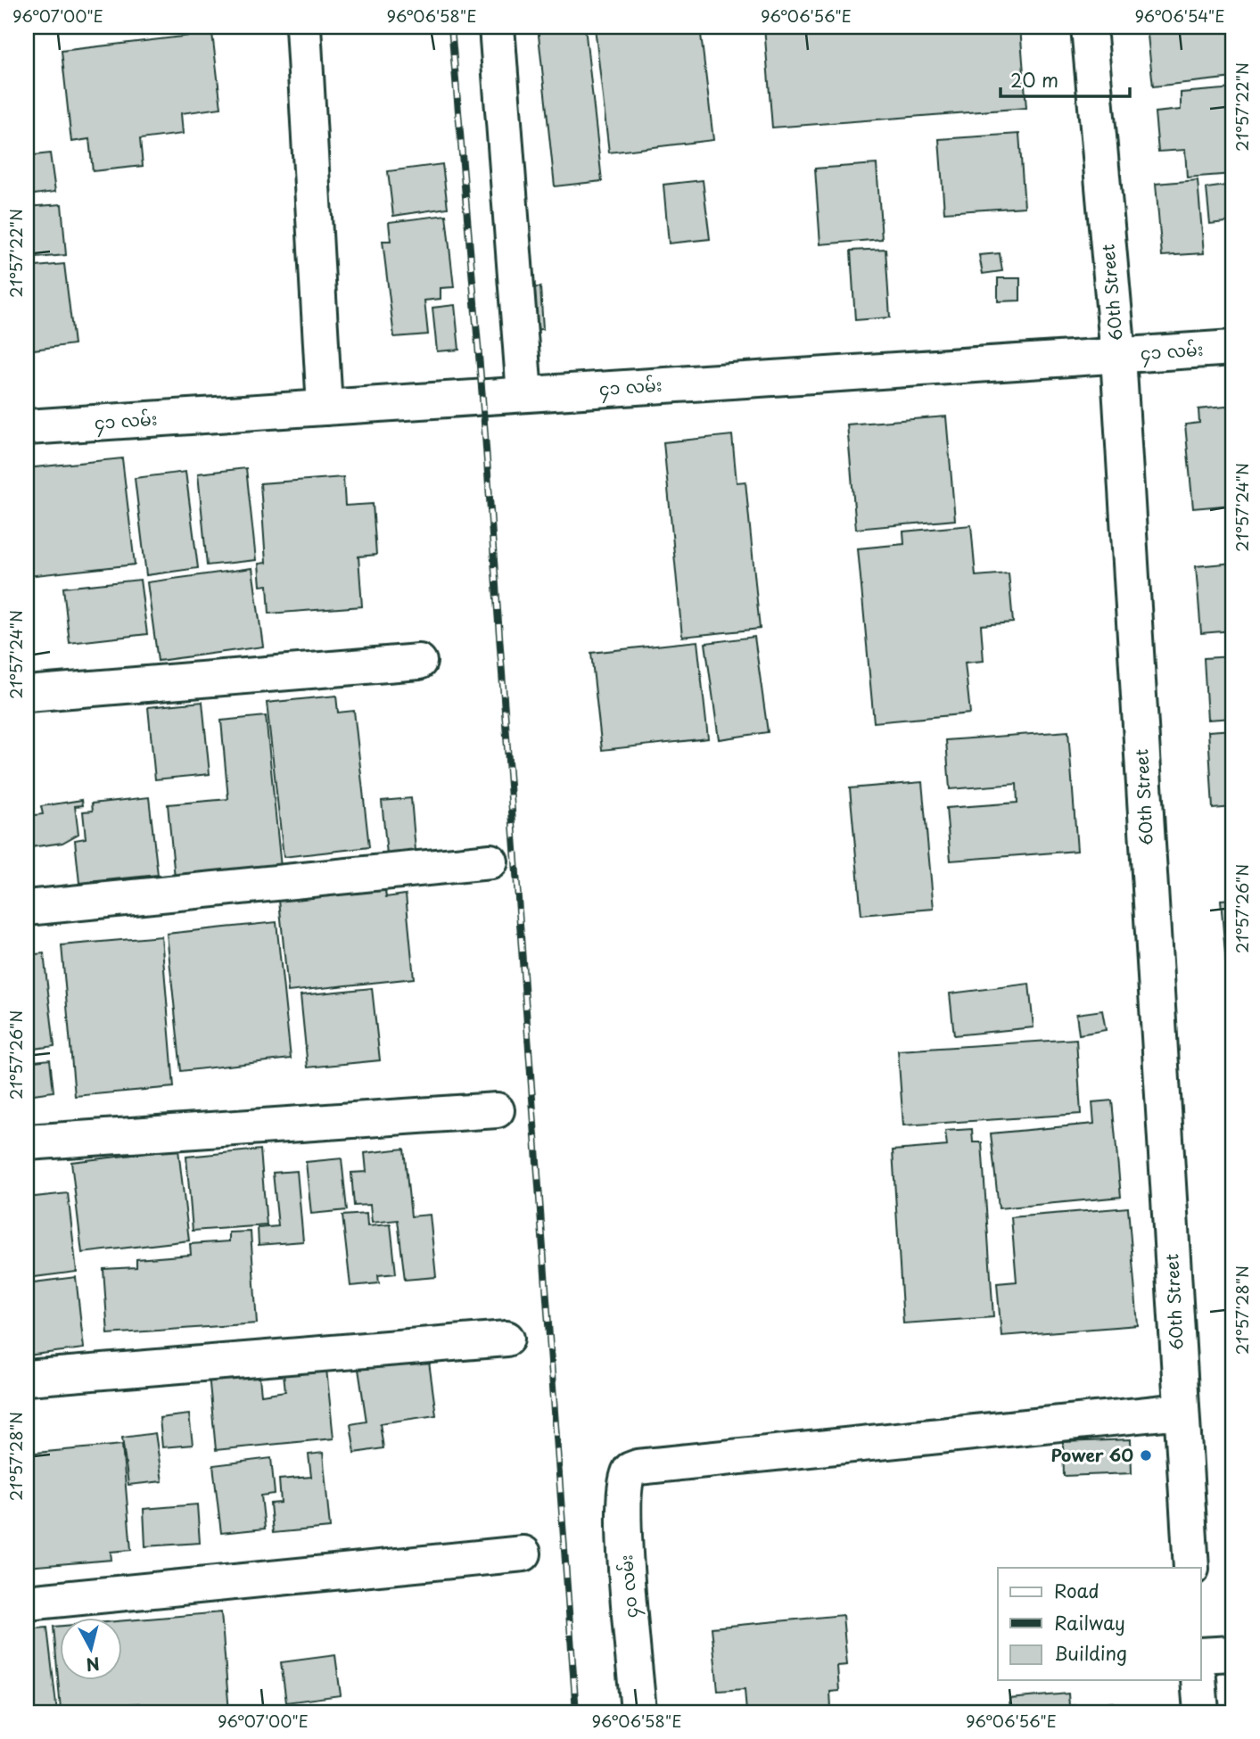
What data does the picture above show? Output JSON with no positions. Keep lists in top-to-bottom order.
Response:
{
  "streets": {
    "street": ["60th Street", "၄၁ လမ်း", "၄၀ လမ်း"]
  },
  "crossings": [
    ["60th Street", "၄၁ လမ်း"],
    ["60th Street", "၄၀ လမ်း"]
  ],
  "places": ["Power 60"],
  "legend": ["Road", "Railway", "Building"],
  "scale_bar": "20 m",
  "north": "bottom",
  "coordinates": [
    "96°07'00\"E",
    "96°06'58\"E",
    "96°06'56\"E",
    "96°06'54\"E",
    "21°57'22\"N",
    "21°57'24\"N",
    "21°57'26\"N",
    "21°57'28\"N"
  ]
}
